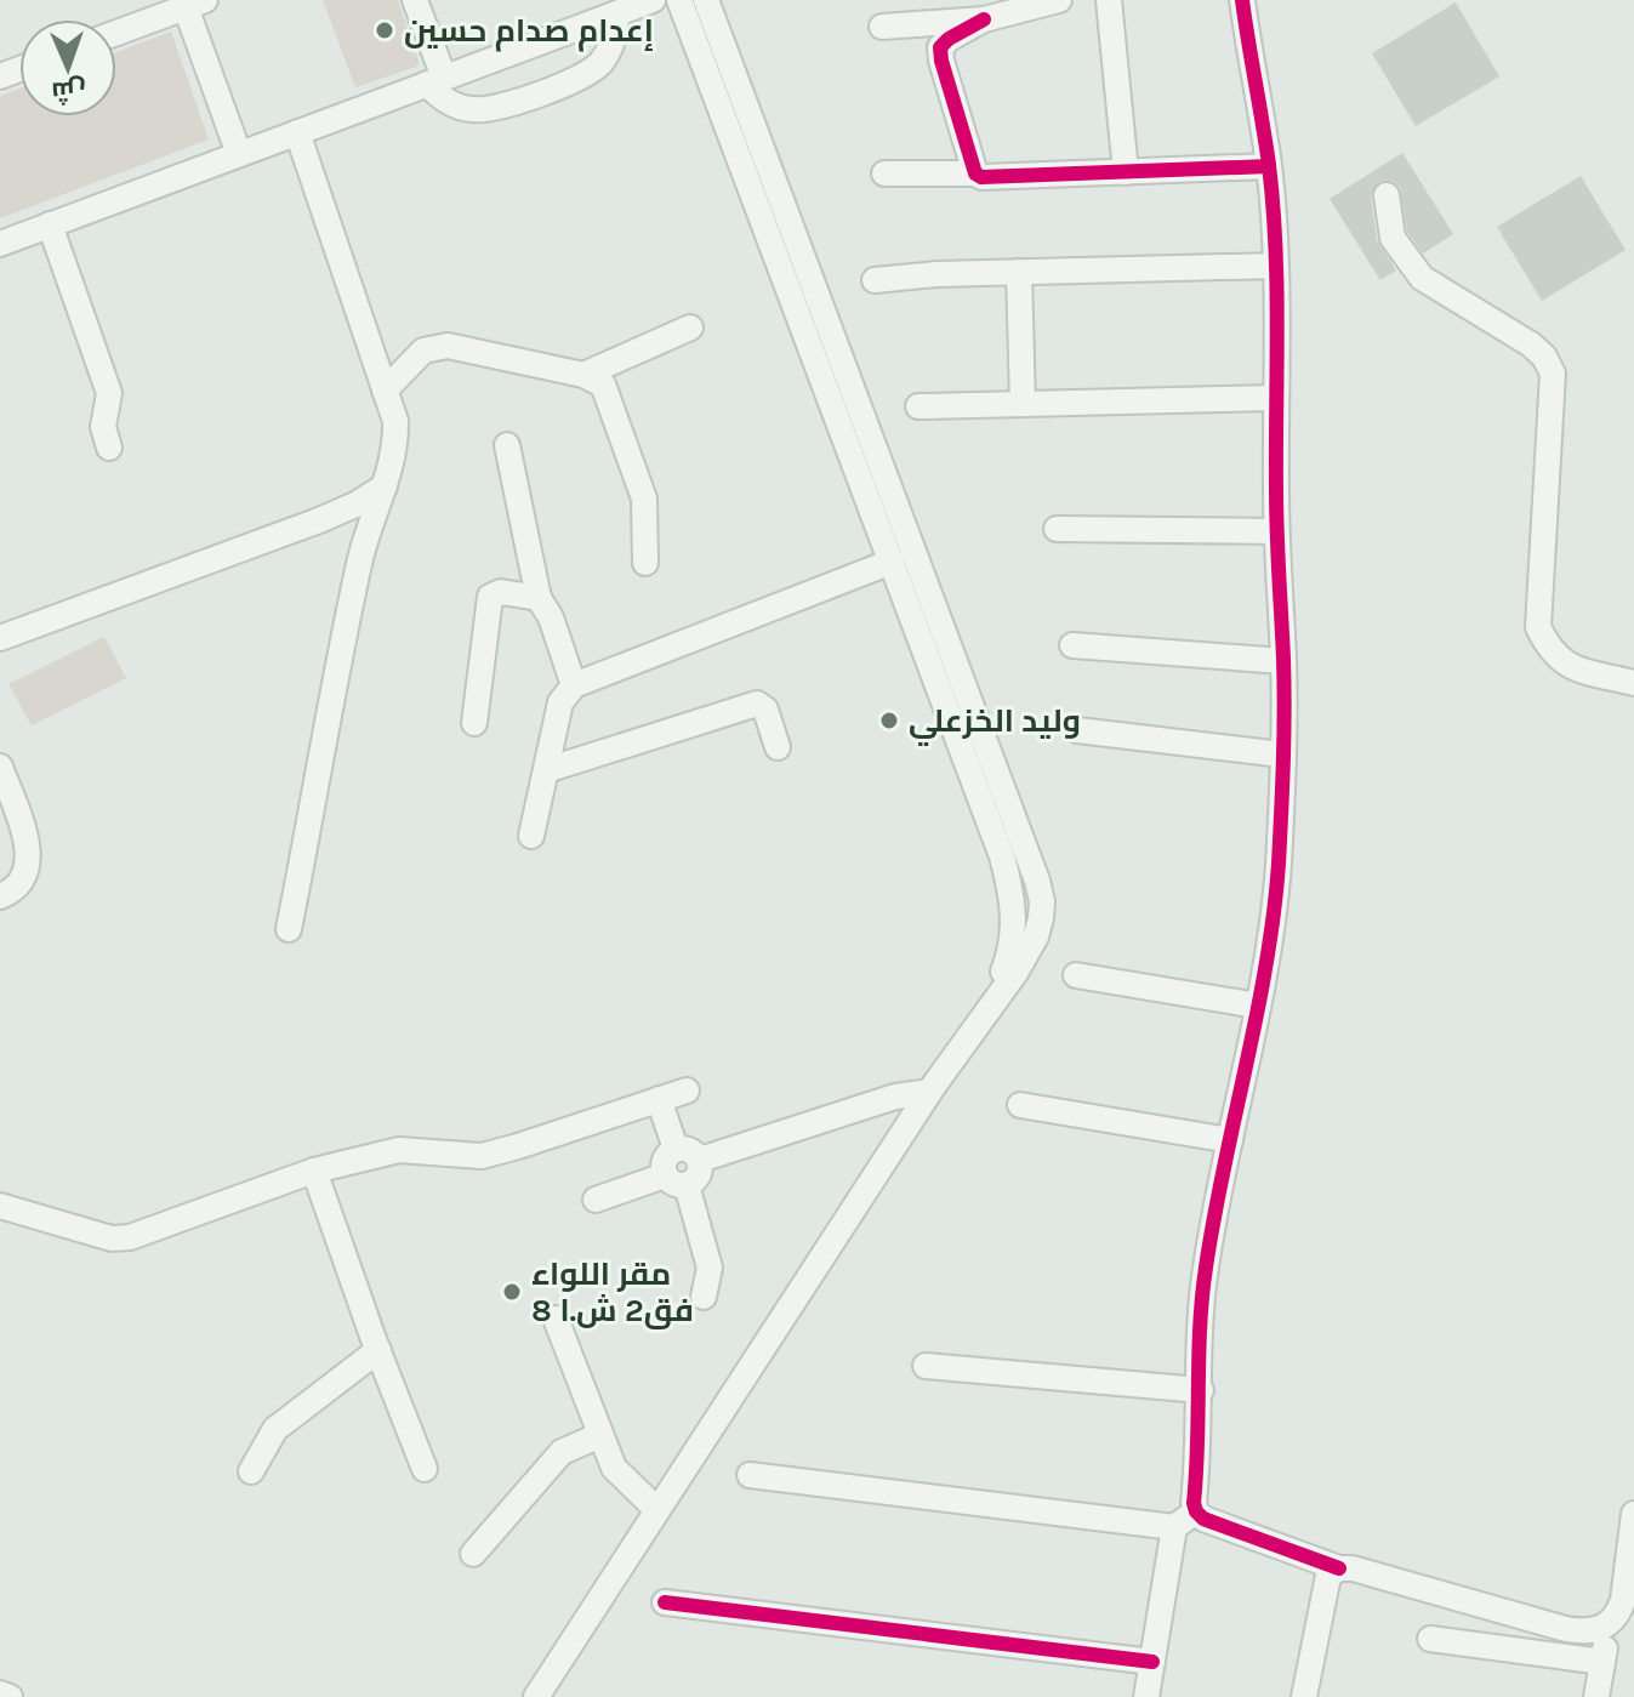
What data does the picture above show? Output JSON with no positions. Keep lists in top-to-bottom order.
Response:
{
  "places": ["إعدام صدام حسين", "وليد الخزعلي", "مقر اللواء 8 فق2 ش.ا"],
  "north": "bottom"
}
